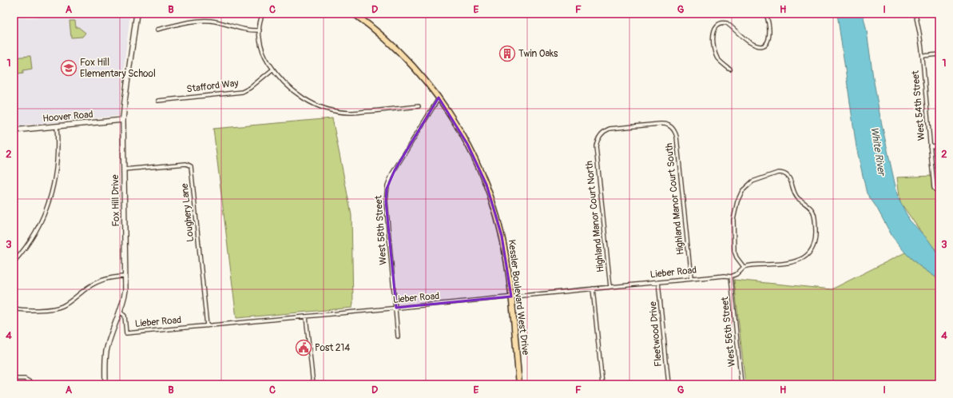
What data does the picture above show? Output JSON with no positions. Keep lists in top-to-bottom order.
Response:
{
  "streets": {
    "main road": ["Kessler Boulevard West Drive"],
    "street": [
      "Stafford Way",
      "West 54th Street",
      "Hoover Road",
      "Highland Manor Court South",
      "Fox Hill Drive",
      "Loughery Lane",
      "Highland Manor Court North",
      "West 58th Street",
      "Lieber Road",
      "West 56th Street",
      "Fleetwood Drive"
    ]
  },
  "crossings": [
    ["Hoover Road", "Fox Hill Drive"],
    ["Highland Manor Court South", "Highland Manor Court North"],
    ["Highland Manor Court South", "Lieber Road"],
    ["Fox Hill Drive", "Loughery Lane"],
    ["Fox Hill Drive", "Lieber Road"],
    ["Loughery Lane", "Lieber Road"],
    ["Highland Manor Court North", "Lieber Road"],
    ["West 58th Street", "Lieber Road"],
    ["West 58th Street", "Kessler Boulevard West Drive"],
    ["Lieber Road", "Kessler Boulevard West Drive"],
    ["Lieber Road", "West 56th Street"],
    ["Lieber Road", "Fleetwood Drive"]
  ],
  "water": ["White River"],
  "places": {
    "building": ["Twin Oaks"],
    "school or university": ["Fox Hill Elementary School"],
    "public building": ["Post 214"]
  },
  "grid": {
    "columns": [
      "A",
      "B",
      "C",
      "D",
      "E",
      "F",
      "G",
      "H",
      "I"
    ],
    "rows": [
      "1",
      "2",
      "3",
      "4"
    ]
  }
}
